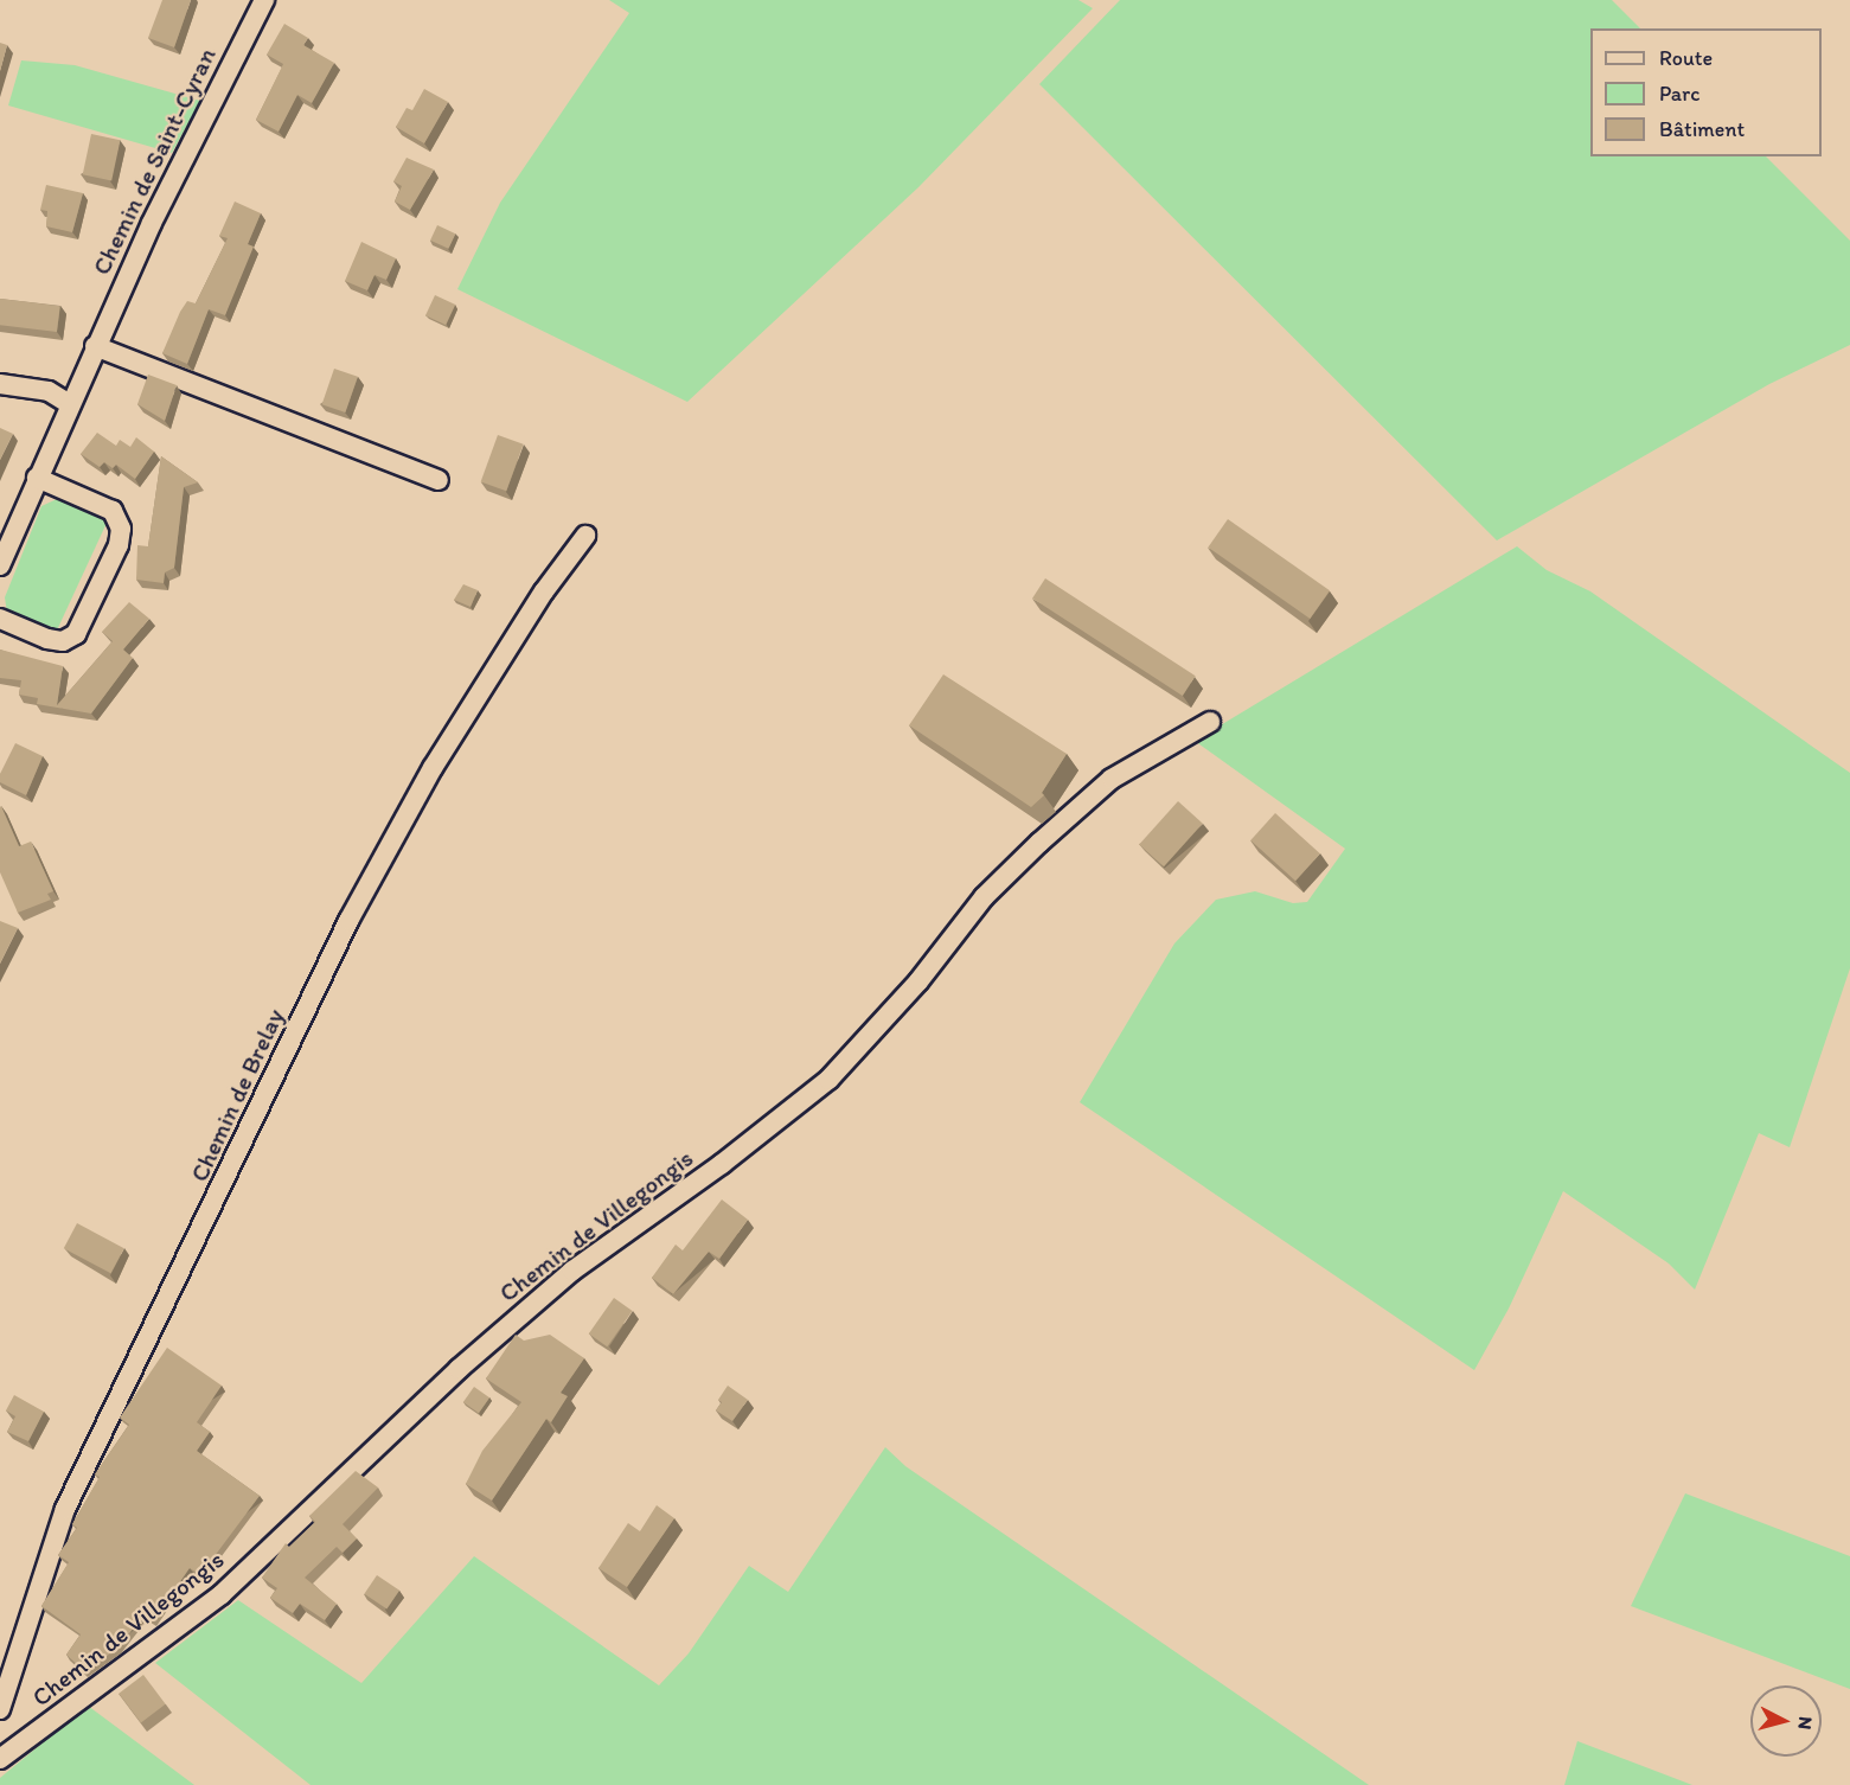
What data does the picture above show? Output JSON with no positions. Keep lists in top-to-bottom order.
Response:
{
  "streets": {
    "street": ["Chemin de Saint-Cyran", "Chemin de Brelay", "Chemin de Villegongis"]
  },
  "legend": ["Route", "Parc", "Bâtiment"],
  "north": "right"
}
